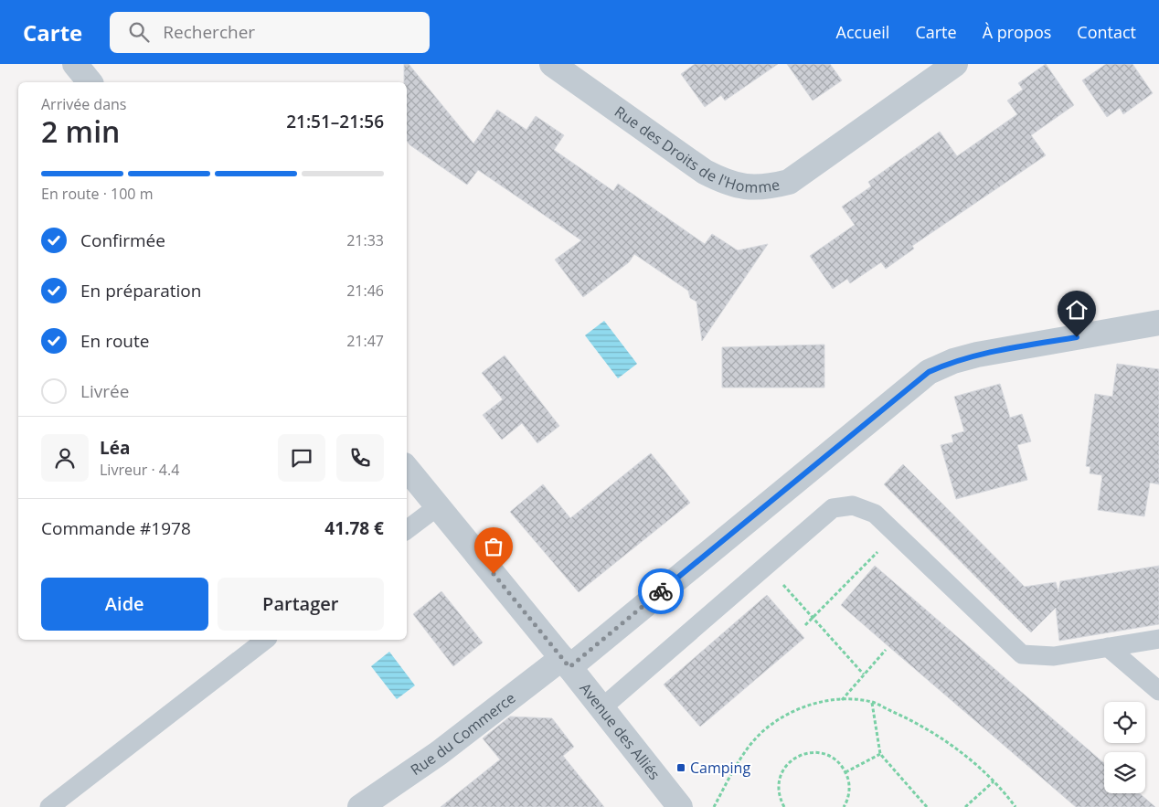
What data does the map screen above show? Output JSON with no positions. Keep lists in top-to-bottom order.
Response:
{
  "streets": {
    "street": ["Rue des Droits de l'Homme", "Avenue des Alliés", "Rue du Commerce"]
  },
  "crossings": [
    ["Avenue des Alliés", "Rue du Commerce"]
  ],
  "places": {
    "transit": ["Camping"]
  },
  "page": {
    "header": "Carte",
    "search": "Rechercher",
    "nav": [
      "Accueil",
      "Carte",
      "À propos",
      "Contact"
    ],
    "heading": ["2 min", "Arrivée dans", "21:51–21:56"],
    "panel": [
      "Léa",
      "Livreur · 4.4",
      "Commande #1978",
      "41.78 €"
    ],
    "bar": "En route · 100 m",
    "list": [
      ["Confirmée", "21:33"],
      ["En préparation", "21:46"],
      ["En route", "21:47"],
      "Livrée"
    ],
    "buttons": ["Aide", "Partager"]
  }
}
